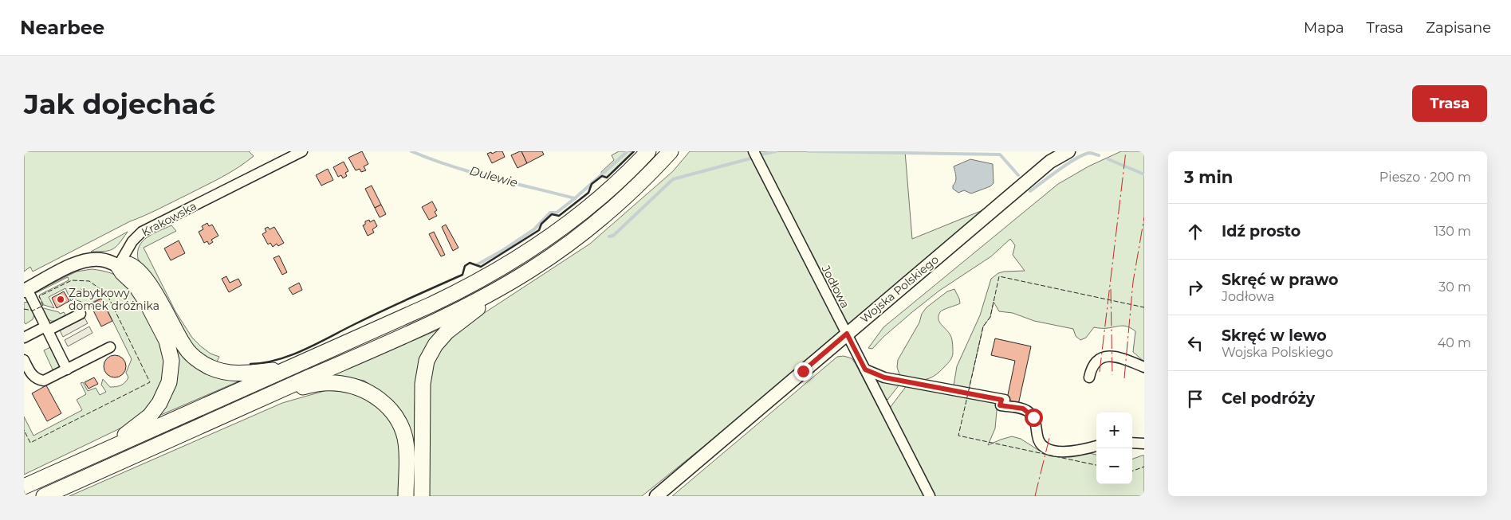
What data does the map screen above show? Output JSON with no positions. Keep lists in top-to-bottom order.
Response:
{
  "streets": {
    "main road": ["Wojska Polskiego"],
    "street": ["Krakowska", "Jodłowa"]
  },
  "crossings": [
    ["Jodłowa", "Wojska Polskiego"]
  ],
  "water": ["Dulewie"],
  "places": ["Zabytkowy domek dróżnika"],
  "page": {
    "header": "Nearbee",
    "nav": ["Mapa", "Trasa", "Zapisane"],
    "buttons": "Trasa",
    "title": "Jak dojechać",
    "heading": ["3 min", "Pieszo · 200 m"],
    "list": [
      ["Idź prosto", "130 m"],
      ["Skręć w prawo", "Jodłowa", "30 m"],
      ["Skręć w lewo", "Wojska Polskiego", "40 m"],
      "Cel podróży"
    ],
    "map_buttons": ["+", "−"]
  }
}
